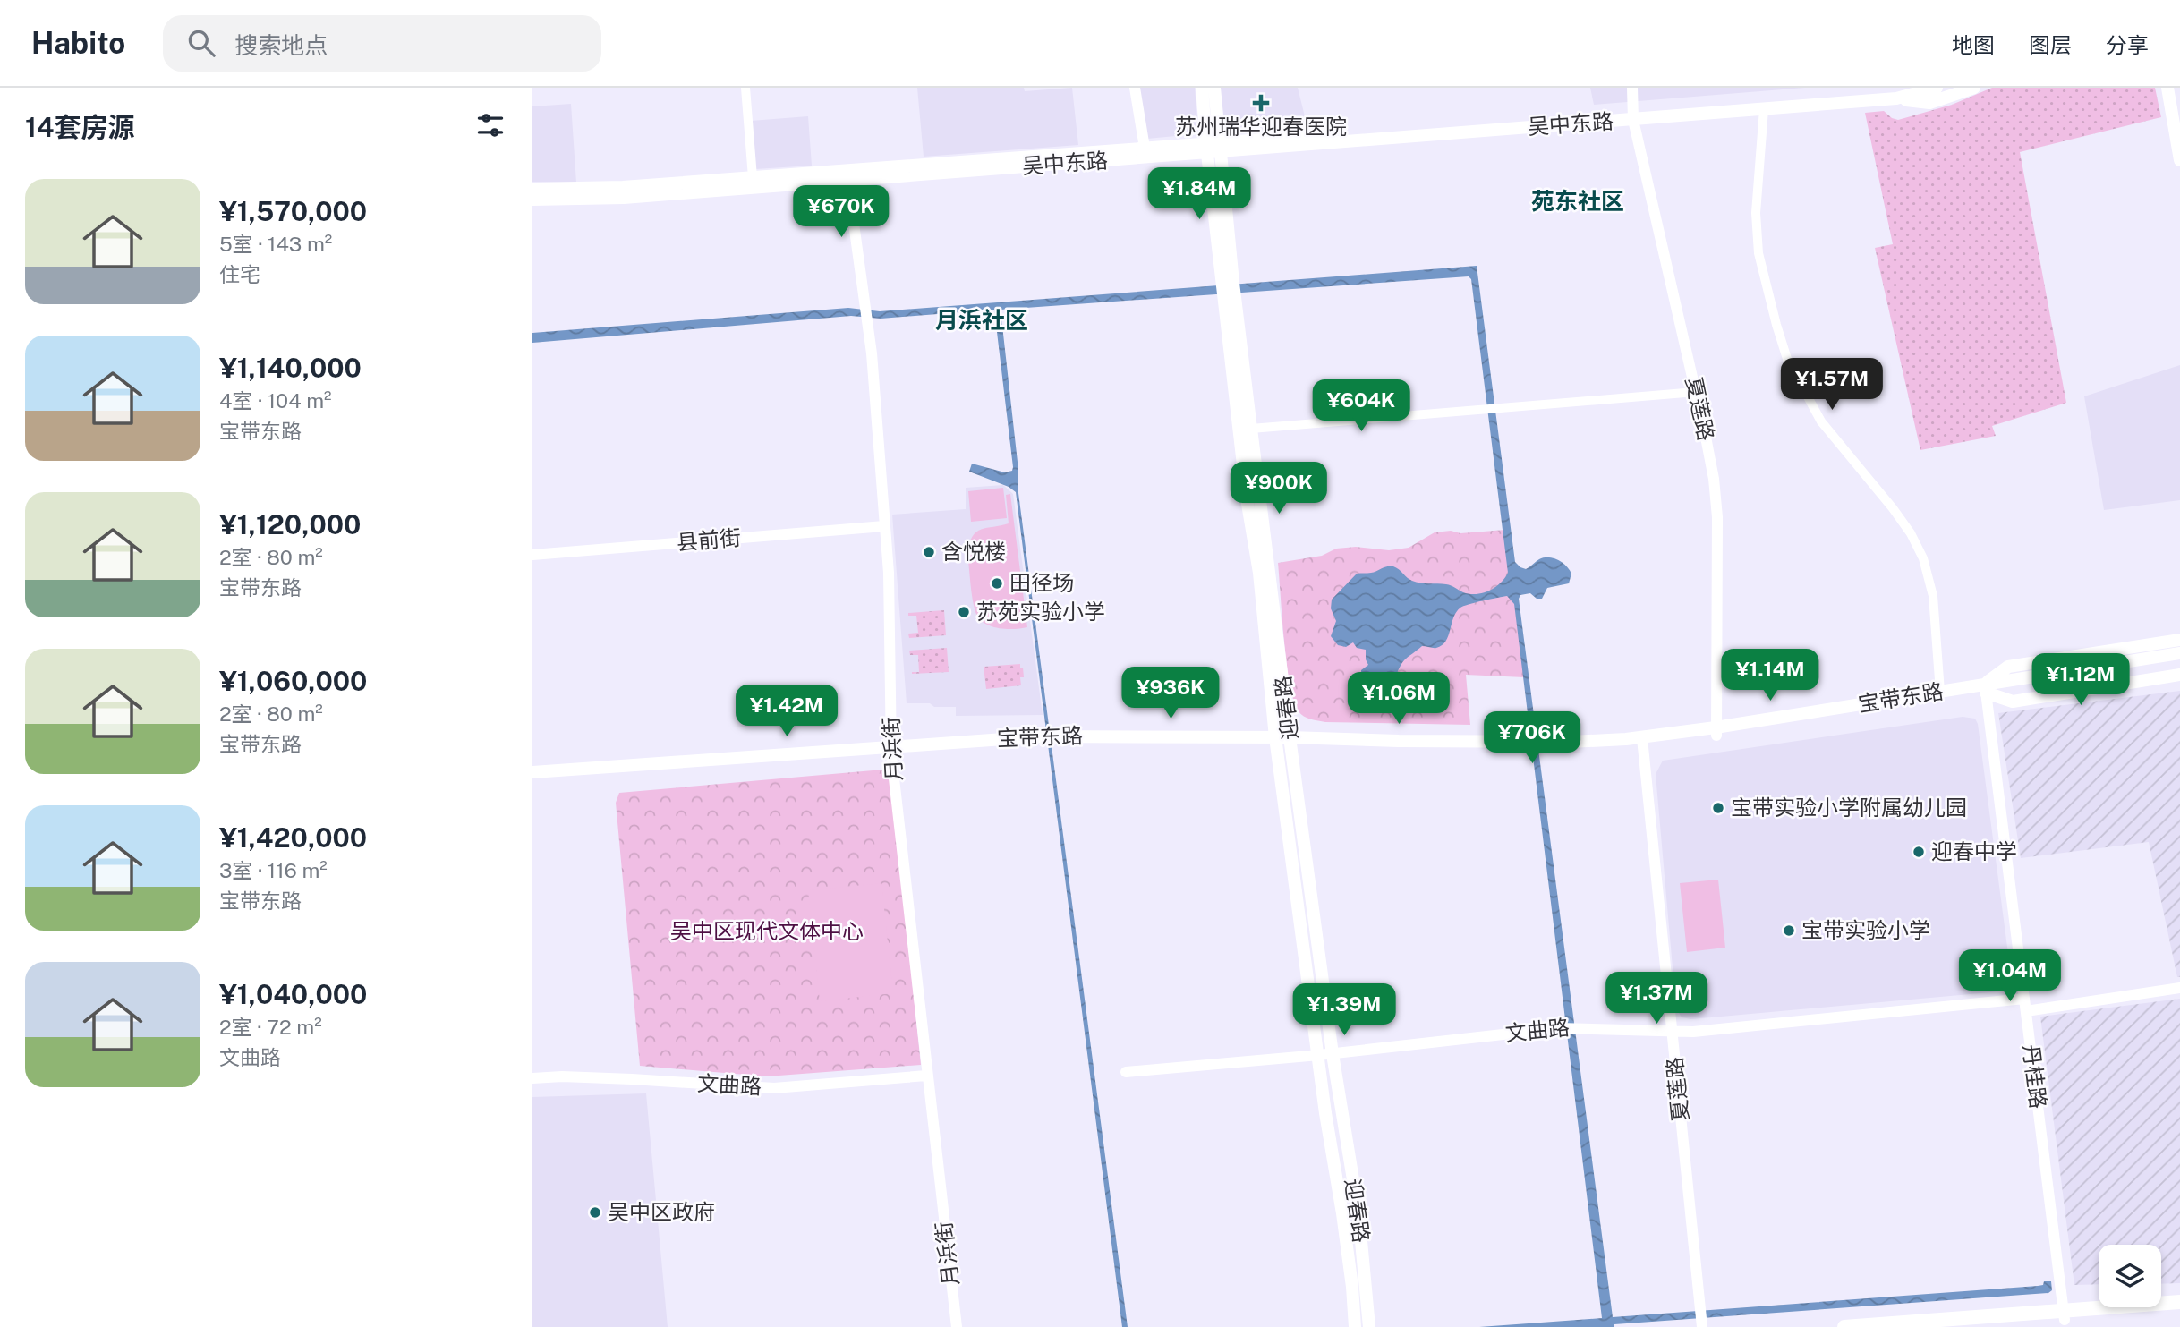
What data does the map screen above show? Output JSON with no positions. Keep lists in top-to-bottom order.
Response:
{
  "streets": {
    "main road": ["吴中东路", "宝带东路", "迎春路"],
    "street": [
      "夏莲路",
      "县前街",
      "月浜街",
      "文曲路",
      "丹桂路"
    ]
  },
  "crossings": [
    ["吴中东路", "夏莲路"],
    ["吴中东路", "迎春路"],
    ["吴中东路", "月浜街"],
    ["夏莲路", "宝带东路"],
    ["夏莲路", "文曲路"],
    ["县前街", "月浜街"],
    ["宝带东路", "迎春路"],
    ["宝带东路", "月浜街"],
    ["宝带东路", "丹桂路"],
    ["迎春路", "文曲路"],
    ["月浜街", "文曲路"],
    ["文曲路", "丹桂路"]
  ],
  "districts": ["苑东社区", "月浜社区"],
  "parks": ["吴中区现代文体中心"],
  "places": {
    "health": ["苏州瑞华迎春医院"],
    "other": [
      "含悦楼",
      "田径场",
      "苏苑实验小学",
      "宝带实验小学附属幼儿园",
      "迎春中学",
      "宝带实验小学",
      "吴中区政府"
    ]
  },
  "page": {
    "header": "Habito",
    "search": "搜索地点",
    "nav": ["地图", "图层", "分享"],
    "heading": "14套房源",
    "list": [
      {
        "name": "¥1,570,000",
        "note": "5室 · 143 m² · 住宅"
      },
      {
        "name": "¥1,140,000",
        "note": "4室 · 104 m² · 宝带东路"
      },
      {
        "name": "¥1,120,000",
        "note": "2室 · 80 m² · 宝带东路"
      },
      {
        "name": "¥1,060,000",
        "note": "2室 · 80 m² · 宝带东路"
      },
      {
        "name": "¥1,420,000",
        "note": "3室 · 116 m² · 宝带东路"
      },
      {
        "name": "¥1,040,000",
        "note": "2室 · 72 m² · 文曲路"
      }
    ],
    "price": [
      "¥1.84M",
      "¥670K",
      "¥1.57M",
      "¥604K",
      "¥900K",
      "¥1.14M",
      "¥1.12M",
      "¥936K",
      "¥1.06M",
      "¥1.42M",
      "¥706K",
      "¥1.04M",
      "¥1.37M",
      "¥1.39M"
    ]
  }
}
